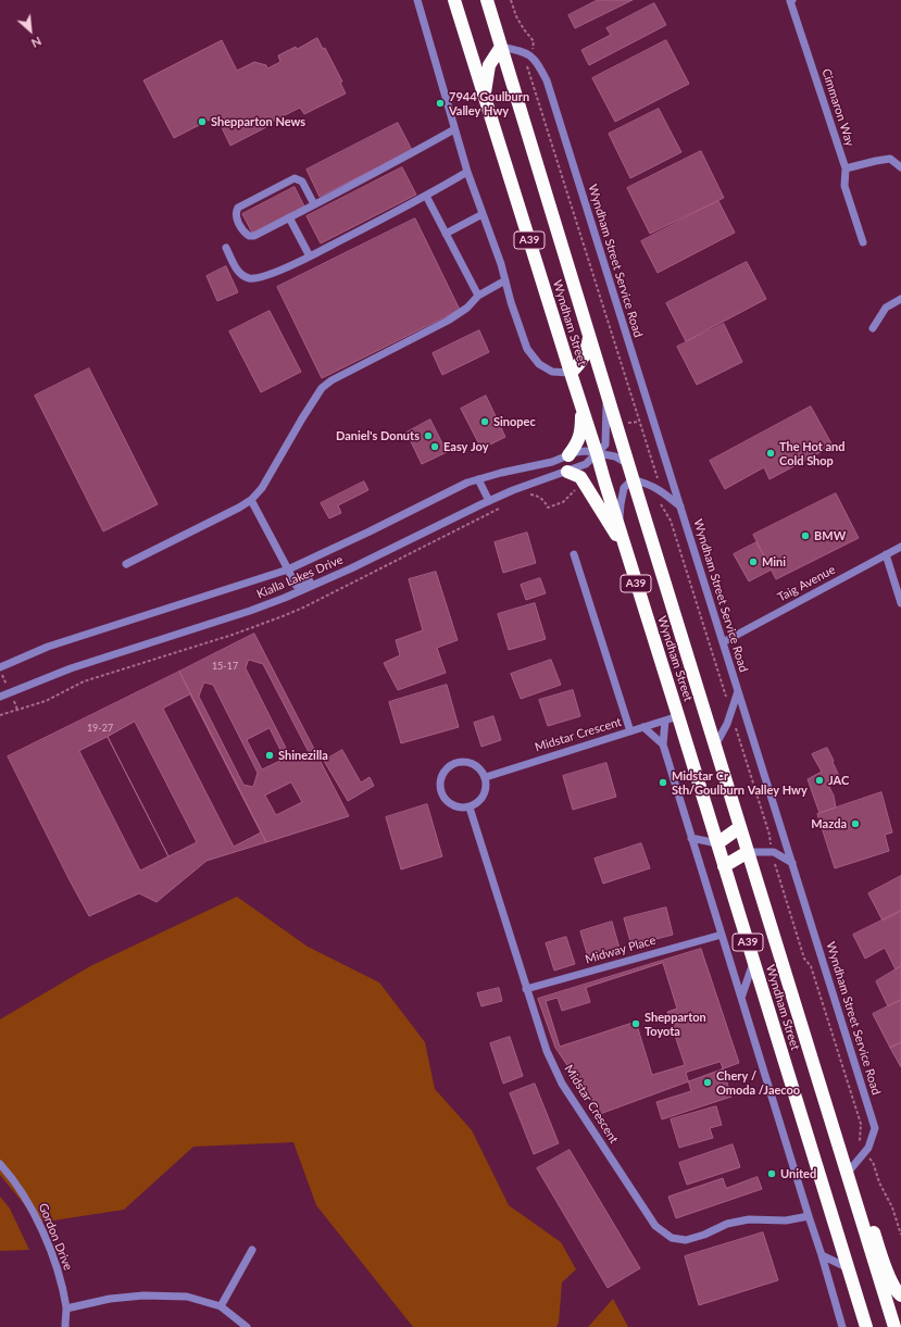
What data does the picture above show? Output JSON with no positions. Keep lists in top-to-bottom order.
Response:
{
  "streets": {
    "highway": ["A39", "Wyndham Street"],
    "street": [
      "Cimmaron Way",
      "Wyndham Street Service Road",
      "Kialla Lakes Drive",
      "Taig Avenue",
      "Midstar Crescent",
      "Midway Place",
      "Gordon Drive"
    ]
  },
  "crossings": [
    ["Wyndham Street Service Road", "Wyndham Street"],
    ["Wyndham Street Service Road", "Taig Avenue"],
    ["Wyndham Street", "Kialla Lakes Drive"],
    ["Wyndham Street", "Midstar Crescent"],
    ["Midstar Crescent", "Midway Place"]
  ],
  "places": [
    "7944 Goulburn Valley Hwy",
    "Shepparton News",
    "Sinopec",
    "Daniel's Donuts",
    "Easy Joy",
    "The Hot and Cold Shop",
    "BMW",
    "Mini",
    "Shinezilla",
    "JAC",
    "Midstar Cr Sth/Goulburn Valley Hwy",
    "Mazda",
    "Shepparton Toyota",
    "Chery / Omoda /Jaecoo",
    "United"
  ],
  "house_numbers": ["15-17", "19-27"],
  "north": "bottom right"
}
